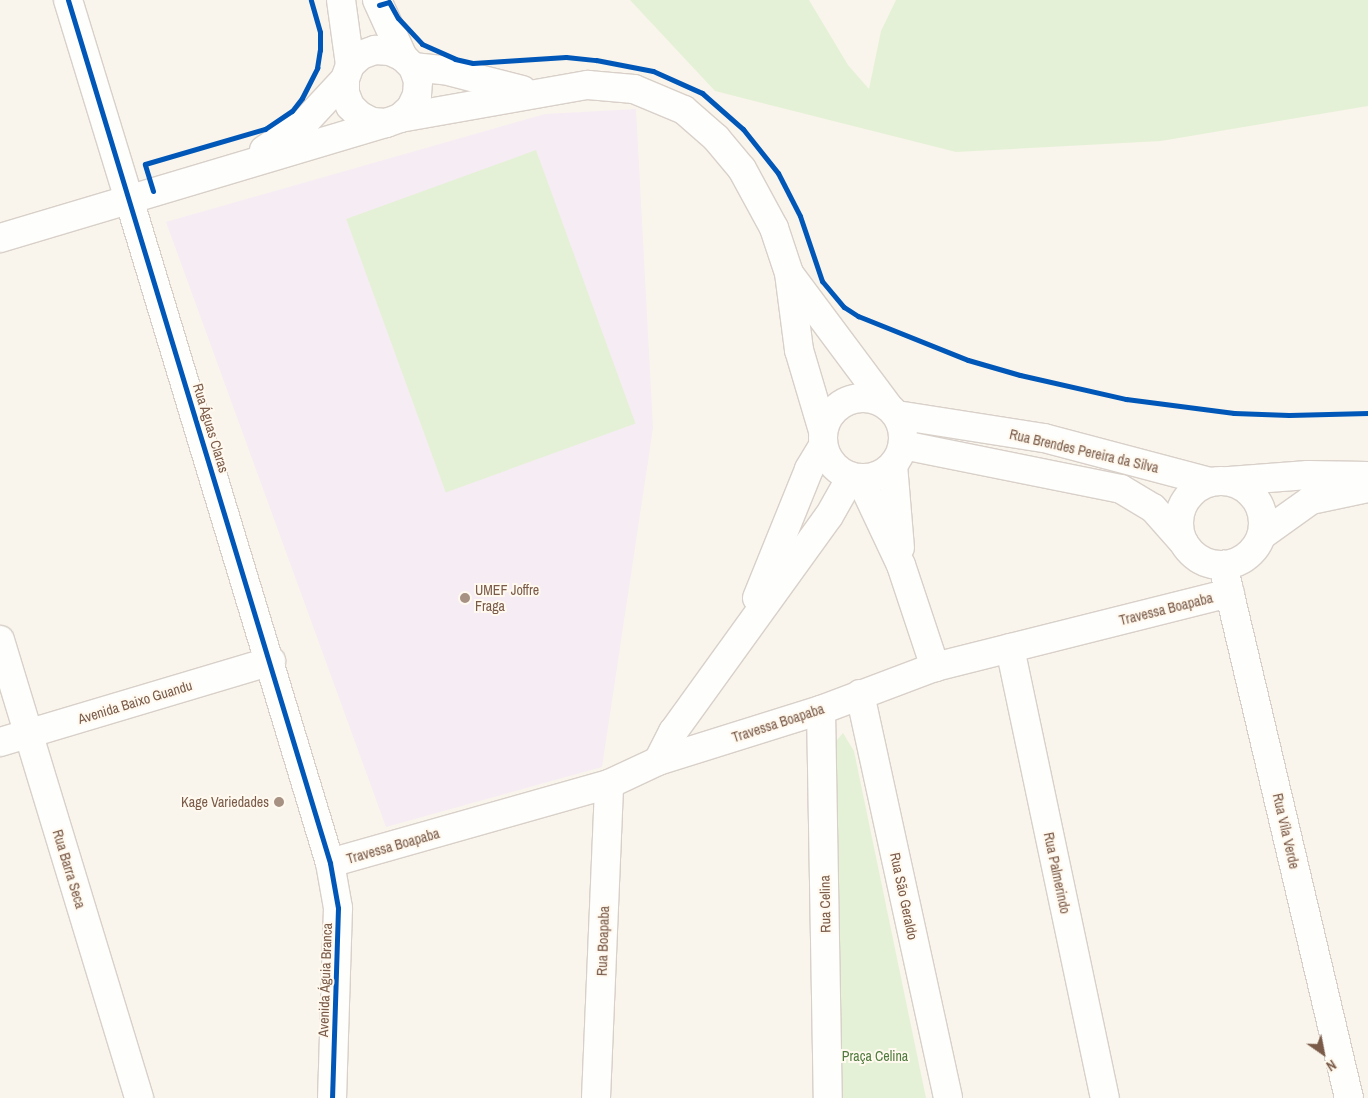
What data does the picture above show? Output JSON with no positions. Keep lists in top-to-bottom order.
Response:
{
  "streets": {
    "street": [
      "Rua Águas Claras",
      "Rua Brendes Pereira da Silva",
      "Travessa Boapaba",
      "Avenida Baixo Guandu",
      "Rua Vila Verde",
      "Rua Barra Seca",
      "Rua Palmerindo",
      "Rua São Geraldo",
      "Rua Celina",
      "Rua Boapaba",
      "Avenida Águia Branca"
    ]
  },
  "crossings": [
    ["Rua Águas Claras", "Travessa Boapaba"],
    ["Rua Águas Claras", "Avenida Baixo Guandu"],
    ["Rua Águas Claras", "Avenida Águia Branca"],
    ["Rua Brendes Pereira da Silva", "Rua Vila Verde"],
    ["Travessa Boapaba", "Rua Vila Verde"],
    ["Travessa Boapaba", "Rua Palmerindo"],
    ["Travessa Boapaba", "Rua São Geraldo"],
    ["Travessa Boapaba", "Rua Celina"],
    ["Travessa Boapaba", "Rua Boapaba"],
    ["Travessa Boapaba", "Avenida Águia Branca"],
    ["Avenida Baixo Guandu", "Rua Barra Seca"]
  ],
  "parks": ["Praça Celina"],
  "places": ["UMEF Joffre Fraga", "Kage Variedades"],
  "north": "bottom right"
}
